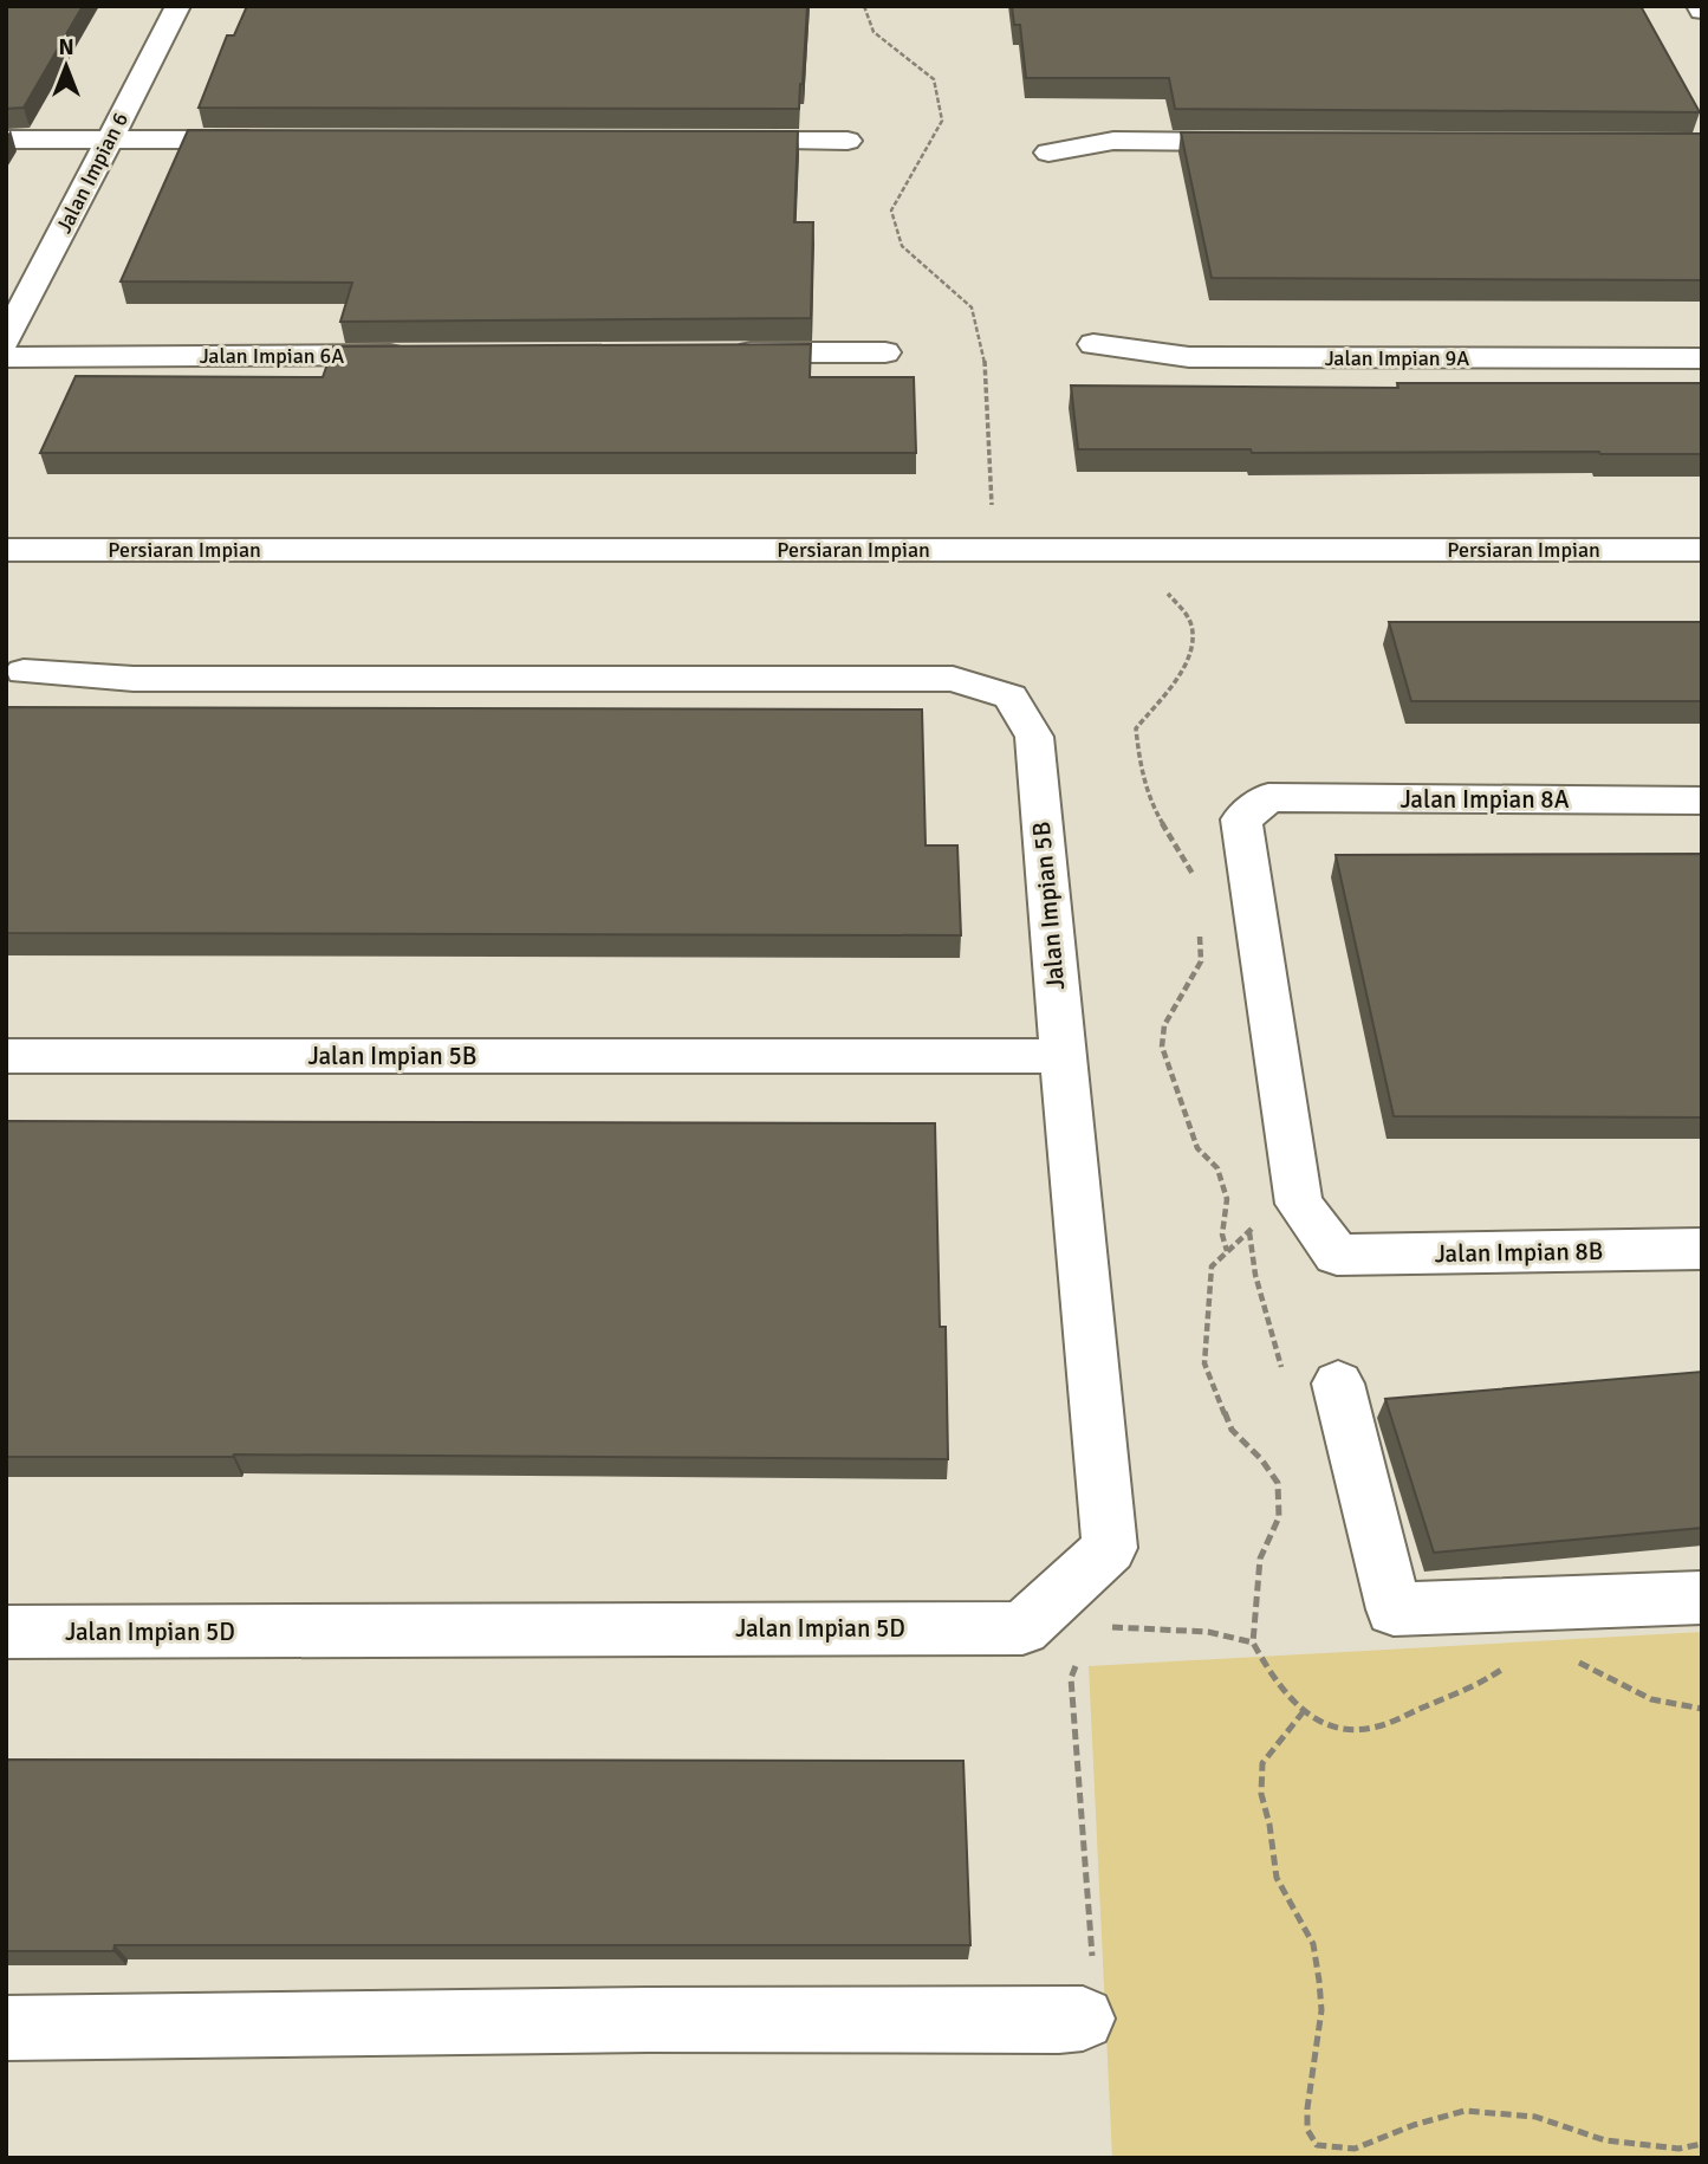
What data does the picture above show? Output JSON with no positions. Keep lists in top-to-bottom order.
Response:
{
  "streets": {
    "street": [
      "Jalan Impian 6",
      "Jalan Impian 6A",
      "Jalan Impian 9A",
      "Persiaran Impian",
      "Jalan Impian 8A",
      "Jalan Impian 5B",
      "Jalan Impian 8B",
      "Jalan Impian 5D"
    ]
  },
  "crossings": [
    ["Jalan Impian 8A", "Jalan Impian 8B"],
    ["Jalan Impian 5B", "Jalan Impian 5D"]
  ],
  "north": "top"
}
